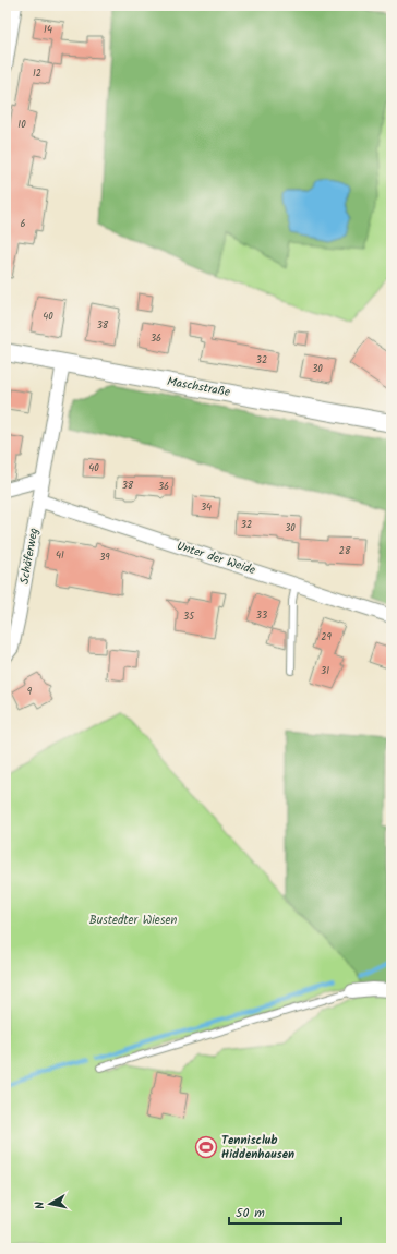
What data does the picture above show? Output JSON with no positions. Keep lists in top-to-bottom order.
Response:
{
  "streets": {
    "street": ["Maschstraße", "Schäferweg", "Unter der Weide"]
  },
  "crossings": [
    ["Maschstraße", "Schäferweg"],
    ["Schäferweg", "Unter der Weide"]
  ],
  "parks": ["Bustedter Wiesen"],
  "places": {
    "sports": ["Tennisclub Hiddenhausen"]
  },
  "house_numbers": [
    "14",
    "12",
    "10",
    "6",
    "40",
    "38",
    "36",
    "32",
    "30",
    "40",
    "38",
    "36",
    "34",
    "32",
    "30",
    "28",
    "41",
    "39",
    "33",
    "35",
    "29",
    "31",
    "9"
  ],
  "scale_bar": "50 m",
  "north": "left"
}
